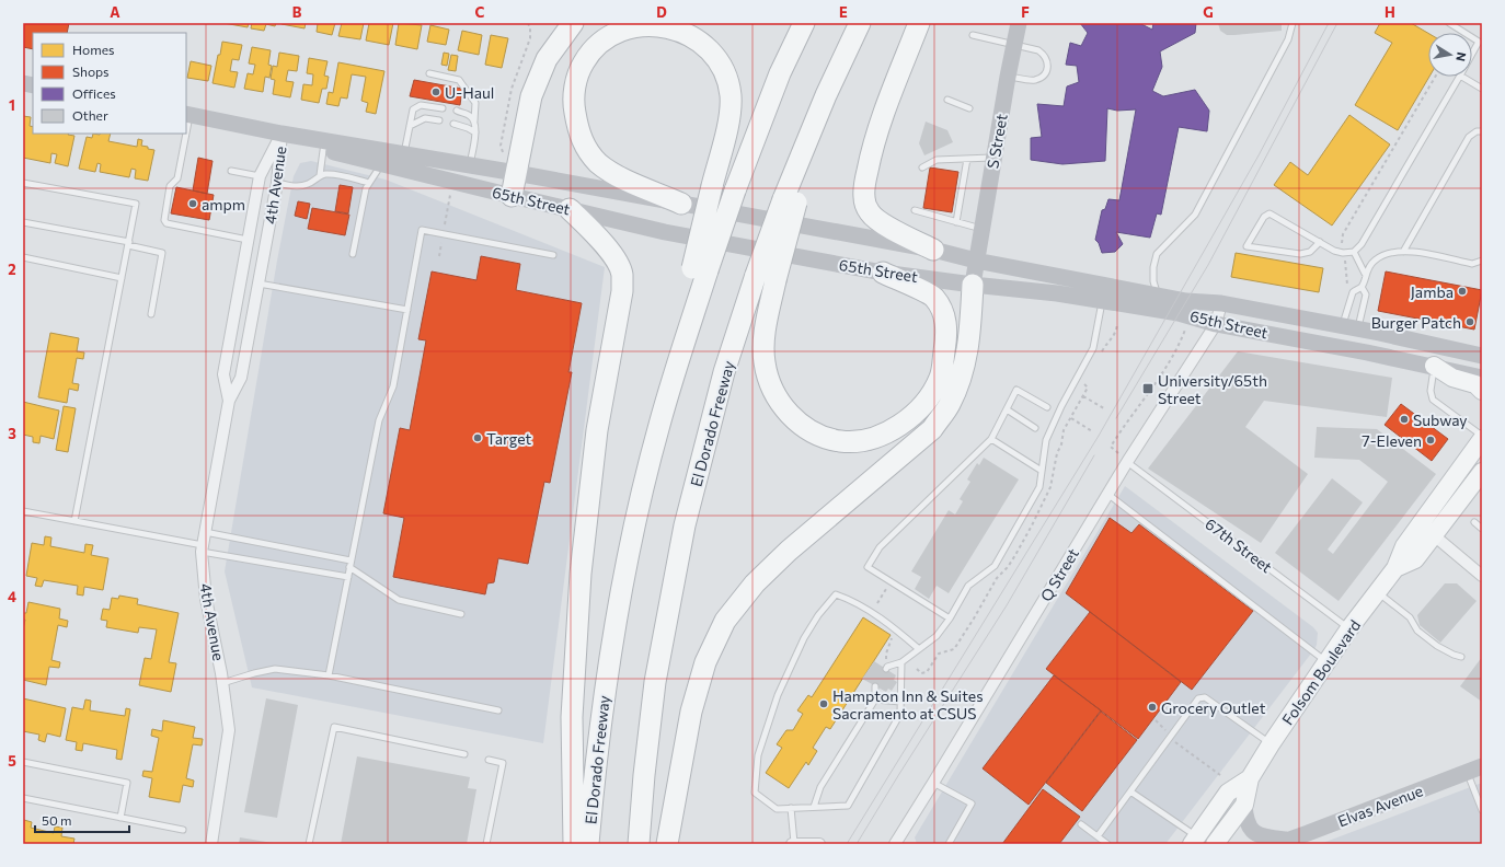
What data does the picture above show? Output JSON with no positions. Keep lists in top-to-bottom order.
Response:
{
  "streets": {
    "highway": ["El Dorado Freeway"],
    "main road": [
      "S Street",
      "65th Street",
      "Folsom Boulevard",
      "Elvas Avenue"
    ],
    "street": ["4th Avenue", "Q Street"],
    "lane": ["67th Street"]
  },
  "crossings": [
    ["S Street", "65th Street"],
    ["4th Avenue", "65th Street"],
    ["65th Street", "Q Street"],
    ["67th Street", "Q Street"],
    ["67th Street", "Folsom Boulevard"]
  ],
  "places": {
    "other": [
      "U-Haul",
      "ampm",
      "Jamba",
      "Burger Patch",
      "Subway",
      "Target",
      "7-Eleven",
      "Hampton Inn & Suites Sacramento at CSUS",
      "Grocery Outlet"
    ],
    "transit": ["University/65th Street"]
  },
  "legend": [
    "Homes",
    "Shops",
    "Offices",
    "Other"
  ],
  "scale_bar": "50 m",
  "north": "right",
  "grid": {
    "columns": [
      "A",
      "B",
      "C",
      "D",
      "E",
      "F",
      "G",
      "H"
    ],
    "rows": [
      "1",
      "2",
      "3",
      "4",
      "5"
    ]
  }
}
